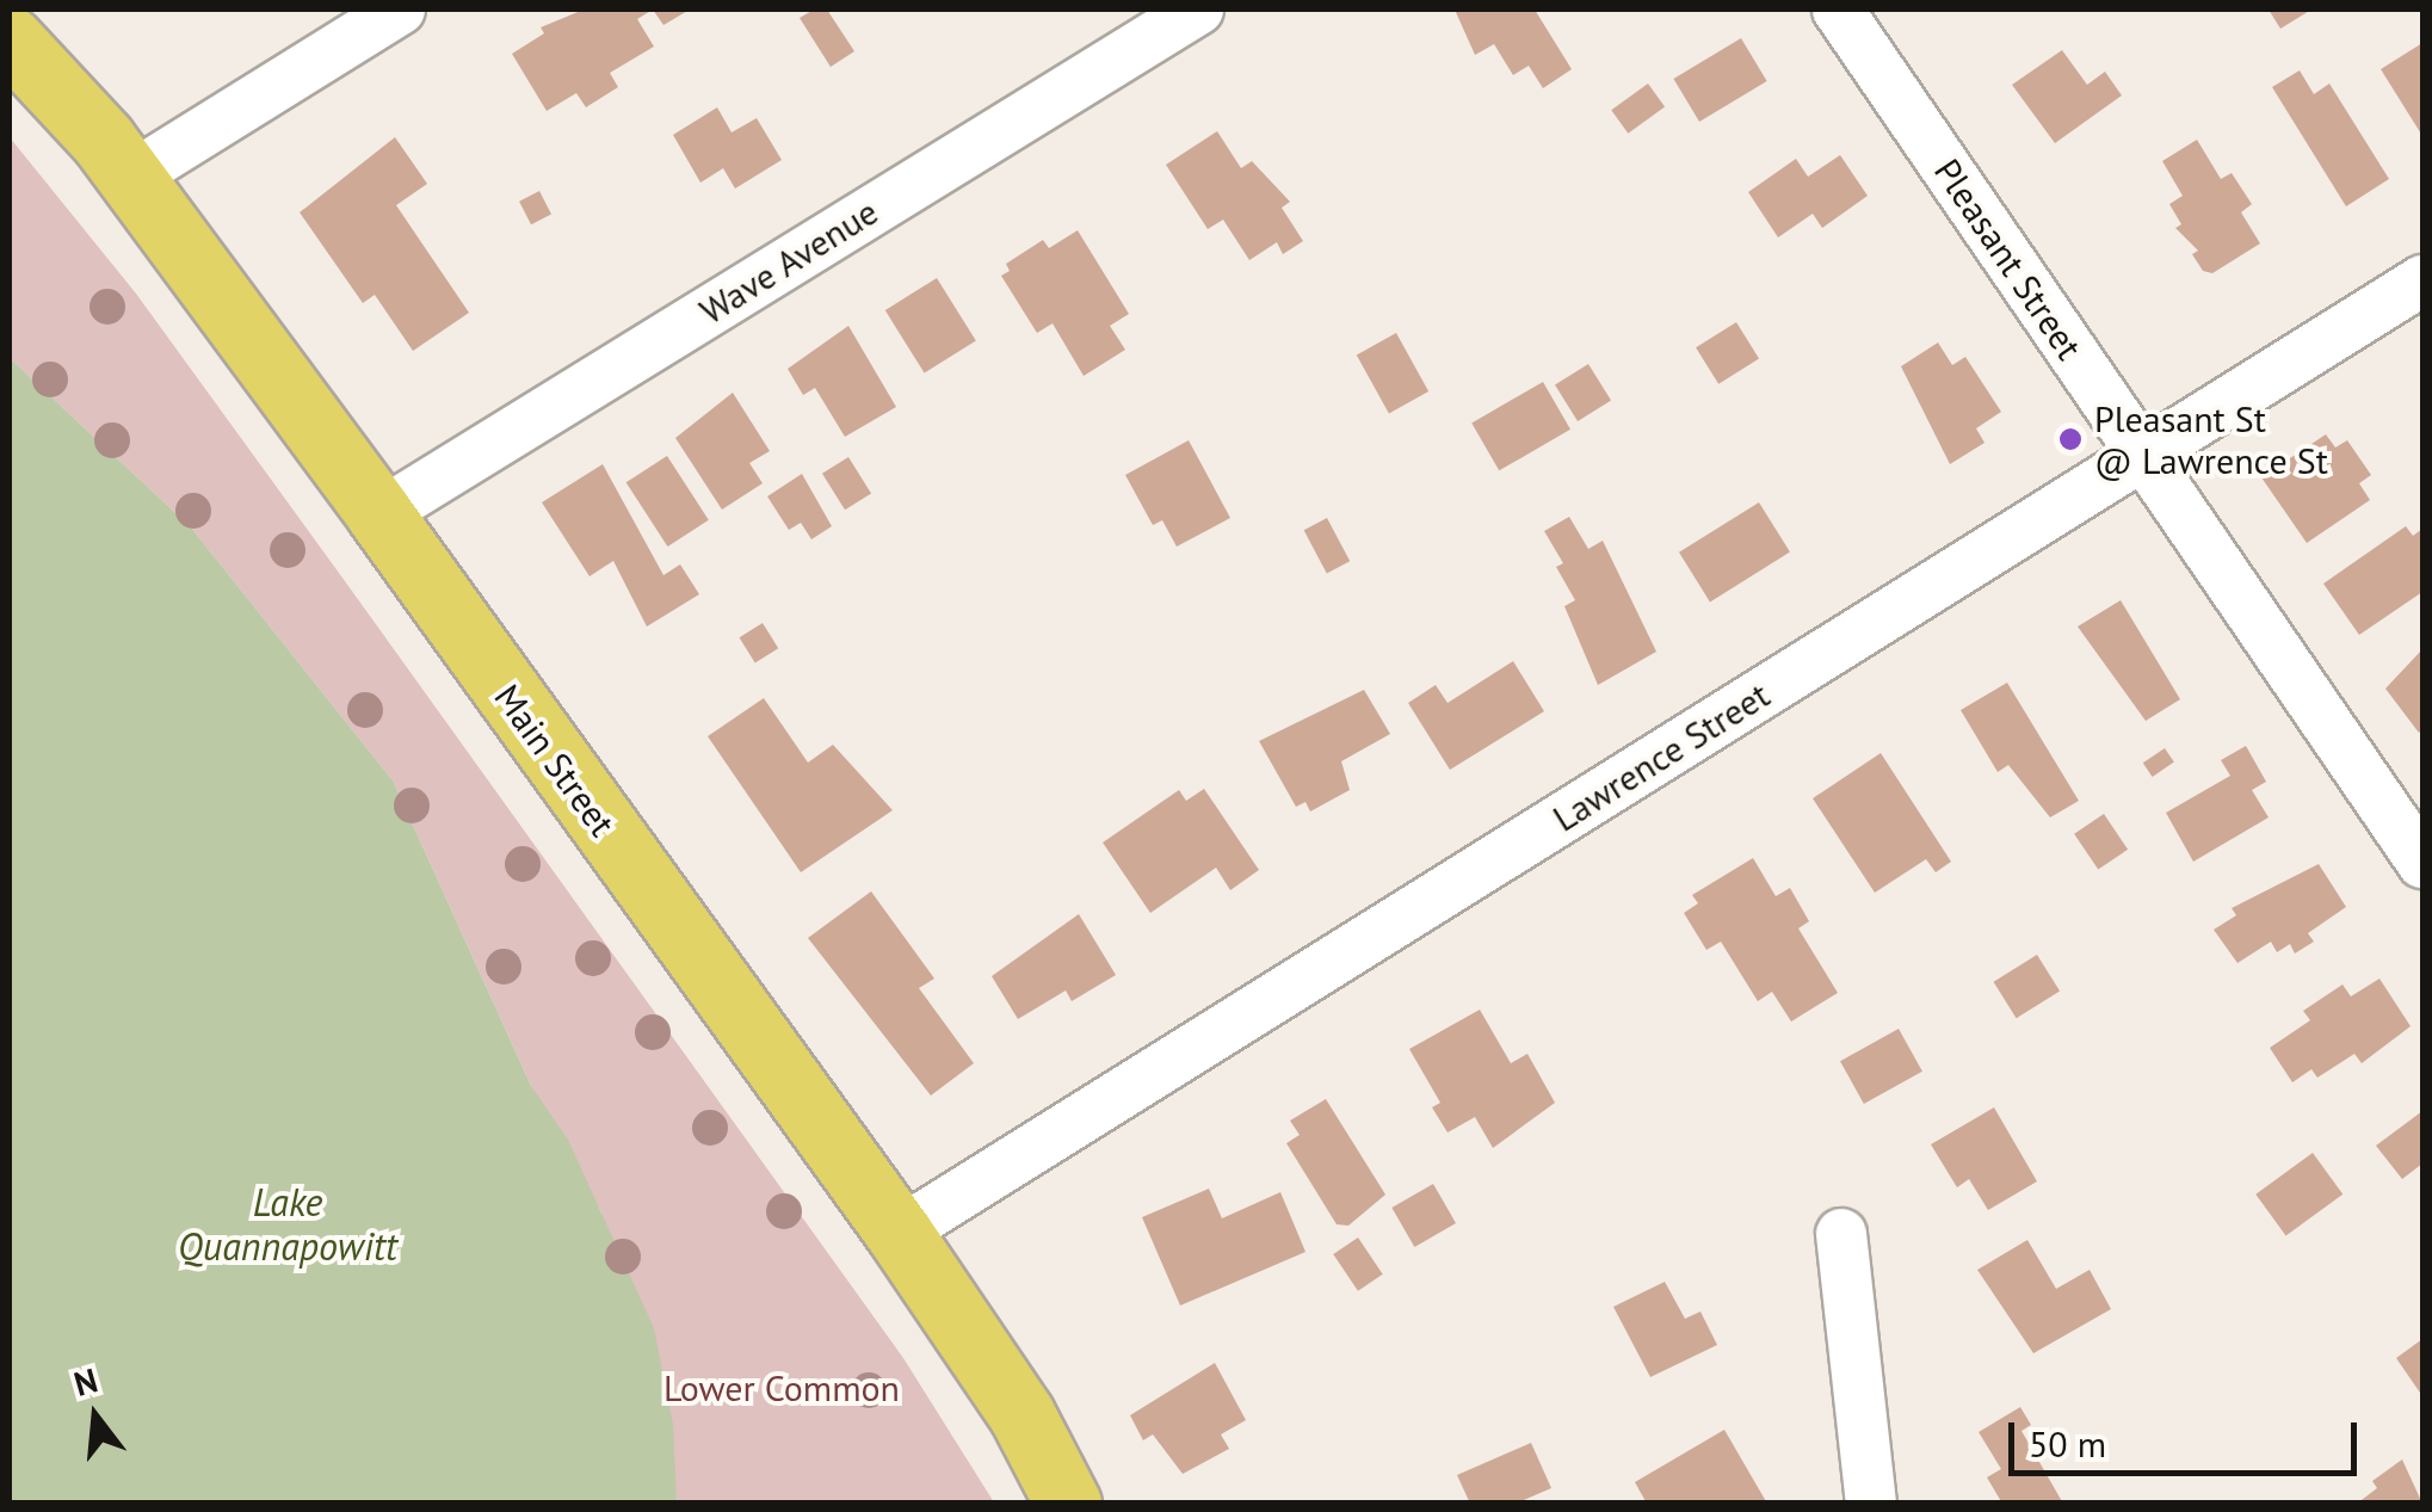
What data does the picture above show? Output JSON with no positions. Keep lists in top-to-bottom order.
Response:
{
  "streets": {
    "main road": ["Main Street"],
    "street": ["Pleasant Street", "Wave Avenue", "Lawrence Street"]
  },
  "crossings": [
    ["Pleasant Street", "Lawrence Street"],
    ["Wave Avenue", "Main Street"],
    ["Lawrence Street", "Main Street"]
  ],
  "water": ["Lake Quannapowitt"],
  "parks": ["Lower Common"],
  "places": ["Pleasant St @ Lawrence St"],
  "scale_bar": "50 m",
  "north": "top"
}
